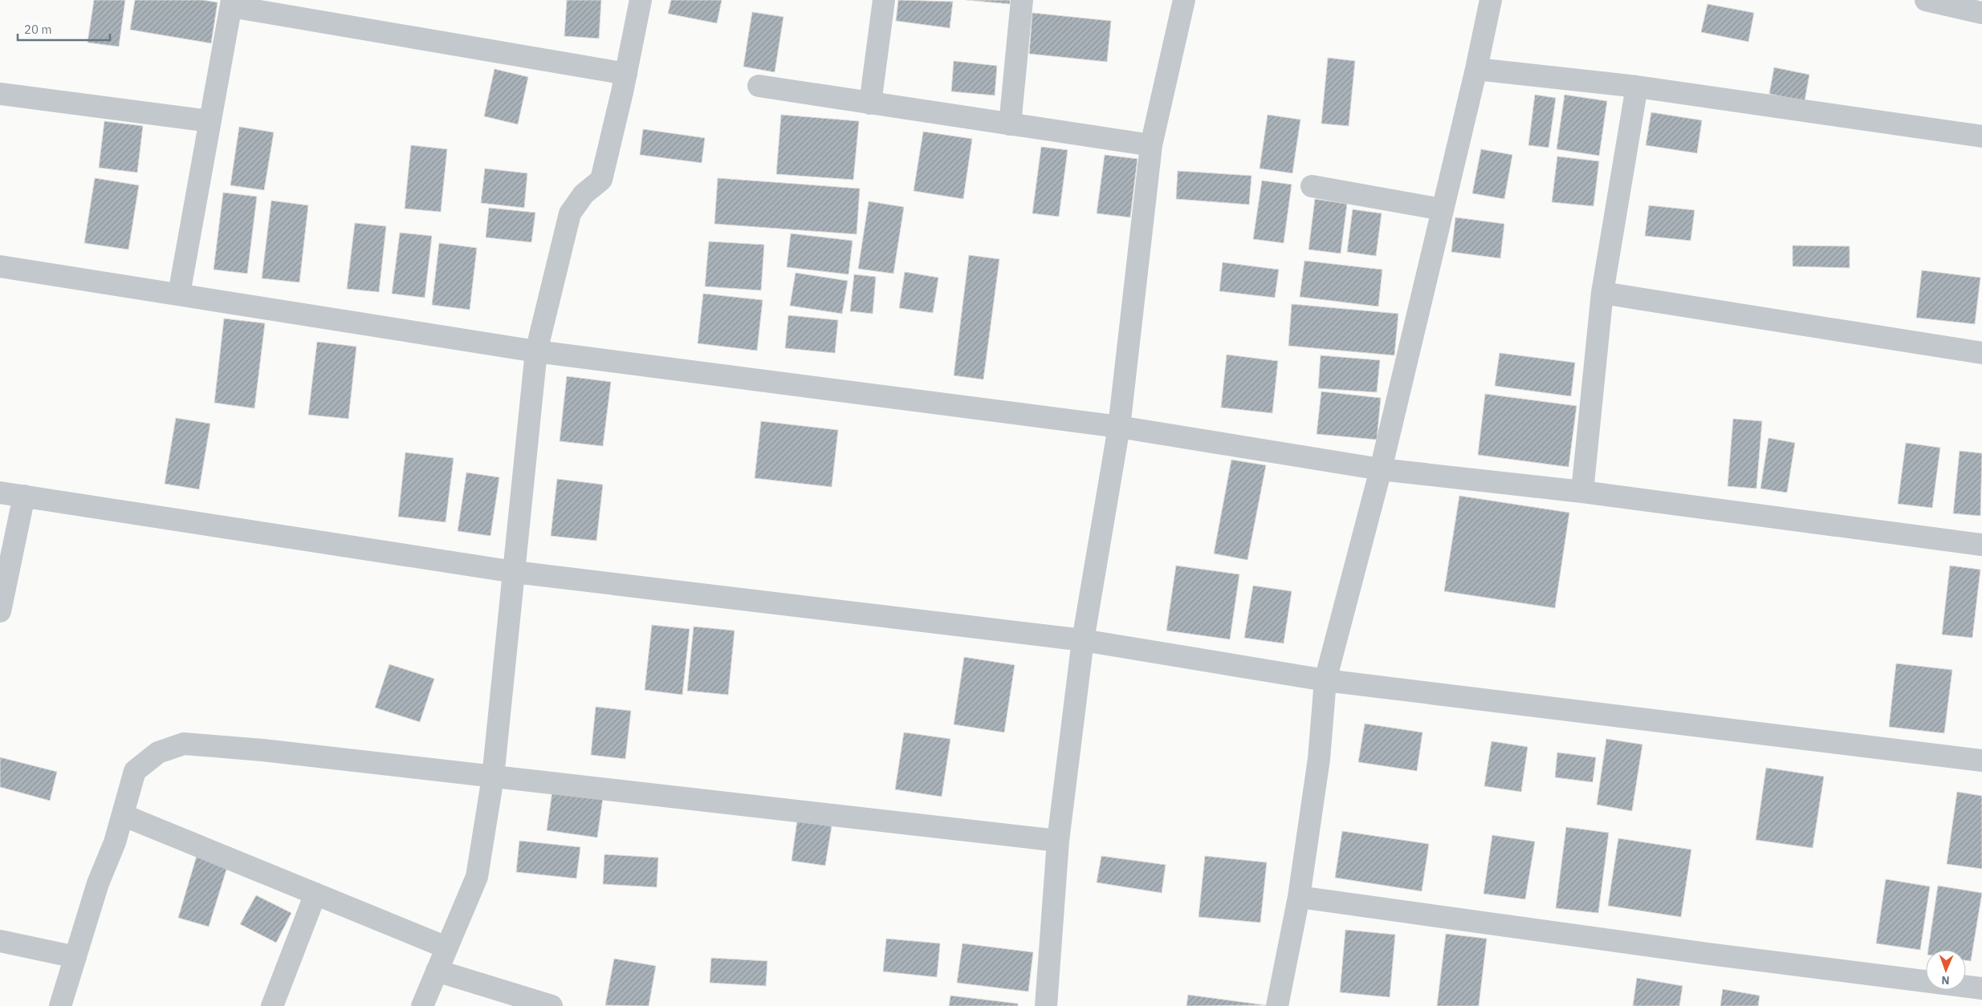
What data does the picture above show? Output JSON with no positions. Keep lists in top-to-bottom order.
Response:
{
  "scale_bar": "20 m",
  "north": "bottom"
}
